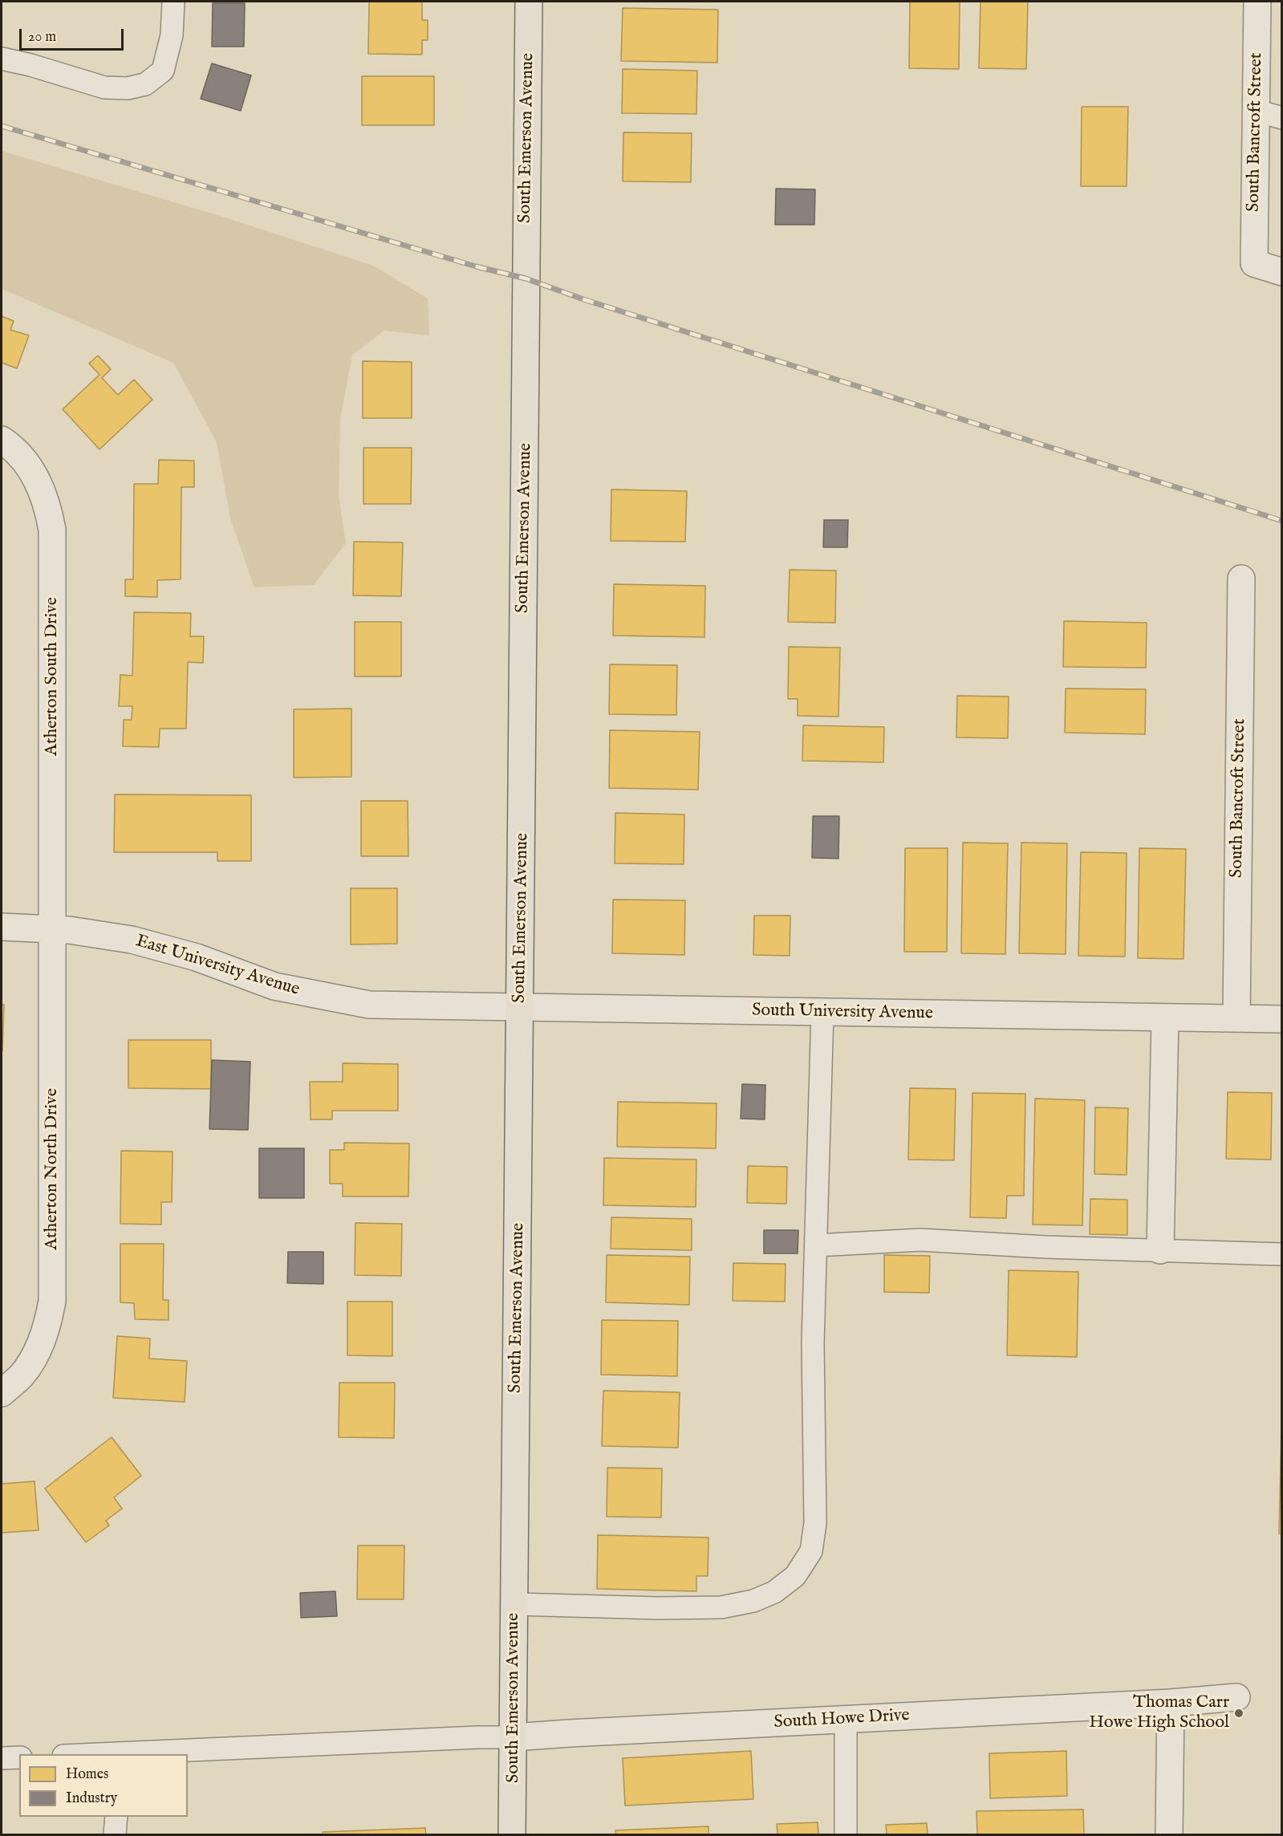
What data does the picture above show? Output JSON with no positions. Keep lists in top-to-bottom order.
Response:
{
  "streets": {
    "main road": ["South Emerson Avenue"],
    "street": [
      "South Bancroft Street",
      "Atherton South Drive",
      "East University Avenue",
      "South University Avenue",
      "Atherton North Drive",
      "South Howe Drive"
    ]
  },
  "crossings": [
    ["South Bancroft Street", "South University Avenue"],
    ["South Emerson Avenue", "East University Avenue"],
    ["South Emerson Avenue", "South University Avenue"],
    ["South Emerson Avenue", "South Howe Drive"],
    ["Atherton South Drive", "East University Avenue"],
    ["Atherton South Drive", "Atherton North Drive"],
    ["East University Avenue", "South University Avenue"],
    ["East University Avenue", "Atherton North Drive"]
  ],
  "places": ["Thomas Carr Howe High School"],
  "legend": ["Homes", "Industry"],
  "scale_bar": "20 m"
}
